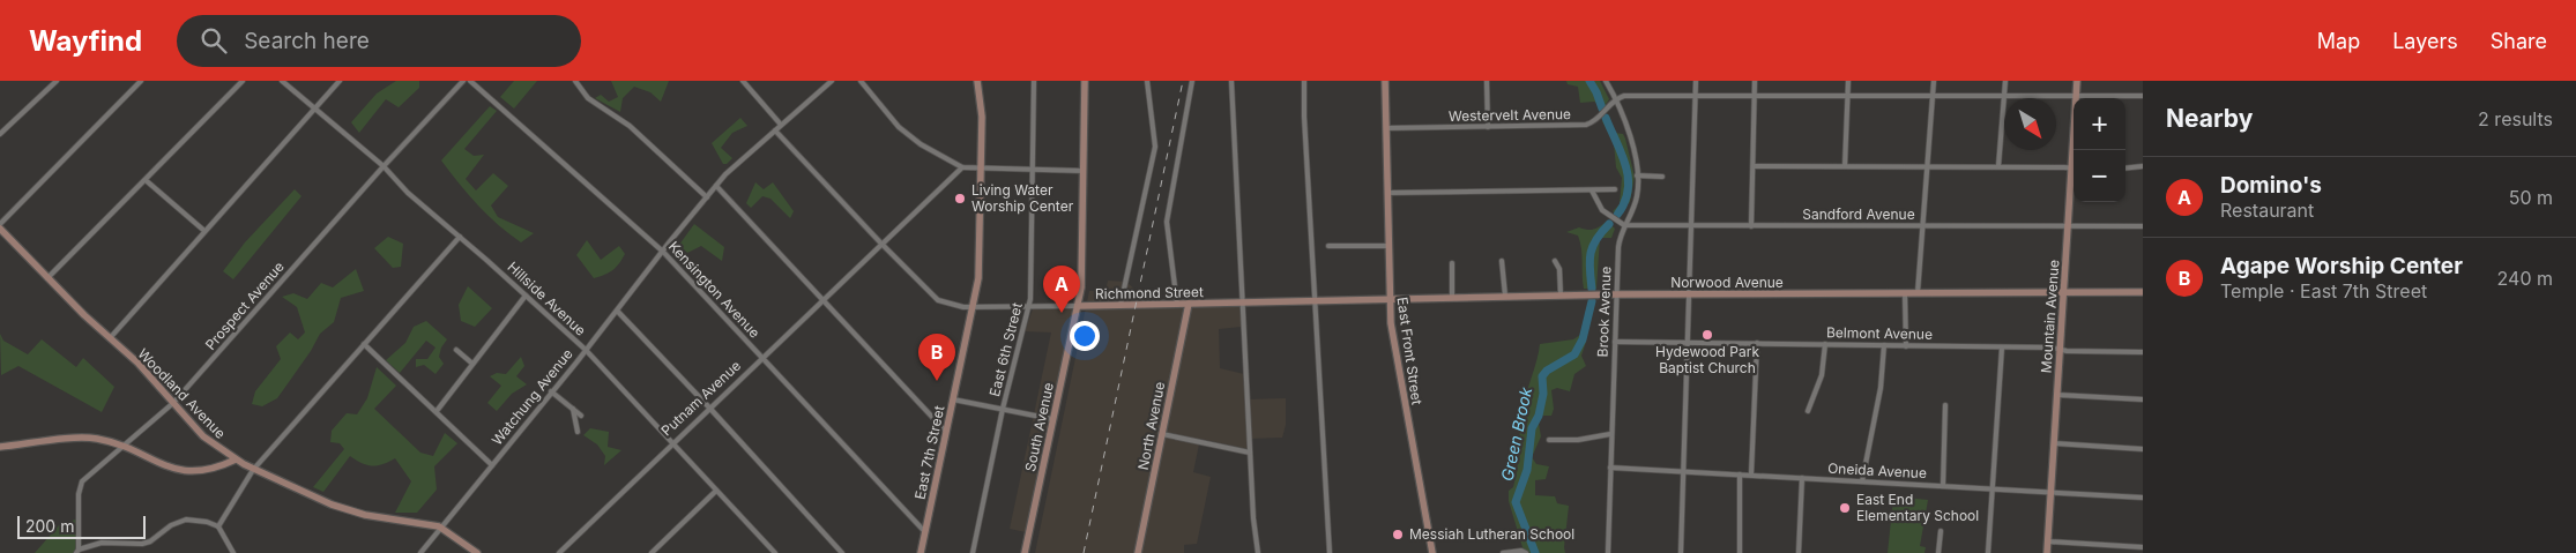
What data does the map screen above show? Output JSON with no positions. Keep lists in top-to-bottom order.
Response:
{
  "streets": {
    "street": [
      "Westervelt Avenue",
      "Sandford Avenue",
      "Norwood Avenue",
      "Kensington Avenue",
      "Richmond Street",
      "Hillside Avenue",
      "Prospect Avenue",
      "Brook Avenue",
      "Mountain Avenue",
      "Belmont Avenue",
      "East 6th Street",
      "East Front Street",
      "Woodland Avenue",
      "Watchung Avenue",
      "Putnam Avenue",
      "North Avenue",
      "South Avenue",
      "East 7th Street",
      "Oneida Avenue"
    ]
  },
  "crossings": [
    ["Westervelt Avenue", "Brook Avenue"],
    ["Westervelt Avenue", "East Front Street"],
    ["Sandford Avenue", "Brook Avenue"],
    ["Sandford Avenue", "Mountain Avenue"],
    ["Norwood Avenue", "Richmond Street"],
    ["Norwood Avenue", "Brook Avenue"],
    ["Norwood Avenue", "Mountain Avenue"],
    ["Norwood Avenue", "East Front Street"],
    ["Kensington Avenue", "Watchung Avenue"],
    ["Kensington Avenue", "Putnam Avenue"],
    ["Kensington Avenue", "East 7th Street"],
    ["Richmond Street", "East 6th Street"],
    ["Richmond Street", "East Front Street"],
    ["Richmond Street", "Watchung Avenue"],
    ["Richmond Street", "Putnam Avenue"],
    ["Richmond Street", "North Avenue"],
    ["Richmond Street", "South Avenue"],
    ["Richmond Street", "East 7th Street"],
    ["Hillside Avenue", "Prospect Avenue"],
    ["Hillside Avenue", "Watchung Avenue"],
    ["Hillside Avenue", "Putnam Avenue"],
    ["Prospect Avenue", "Woodland Avenue"],
    ["Brook Avenue", "Belmont Avenue"],
    ["Brook Avenue", "Oneida Avenue"],
    ["Mountain Avenue", "Belmont Avenue"],
    ["Mountain Avenue", "Oneida Avenue"],
    ["Woodland Avenue", "Watchung Avenue"]
  ],
  "water": ["Green Brook"],
  "places": [
    "Living Water Worship Center",
    "Hydewood Park Baptist Church",
    "East End Elementary School",
    "Messiah Lutheran School"
  ],
  "scale_bar": "200 m",
  "north": "bottom right",
  "page": {
    "header": "Wayfind",
    "search": "Search here",
    "nav": ["Map", "Layers", "Share"],
    "heading": ["Nearby", "2 results"],
    "map_buttons": ["+", "−"],
    "list": [
      {
        "mark": "A",
        "name": "Domino's",
        "note": "Restaurant",
        "value": "50 m"
      },
      {
        "mark": "B",
        "name": "Agape Worship Center",
        "note": "Temple · East 7th Street",
        "value": "240 m"
      }
    ],
    "pins": ["A", "B"],
    "scale": "200 m"
  }
}
